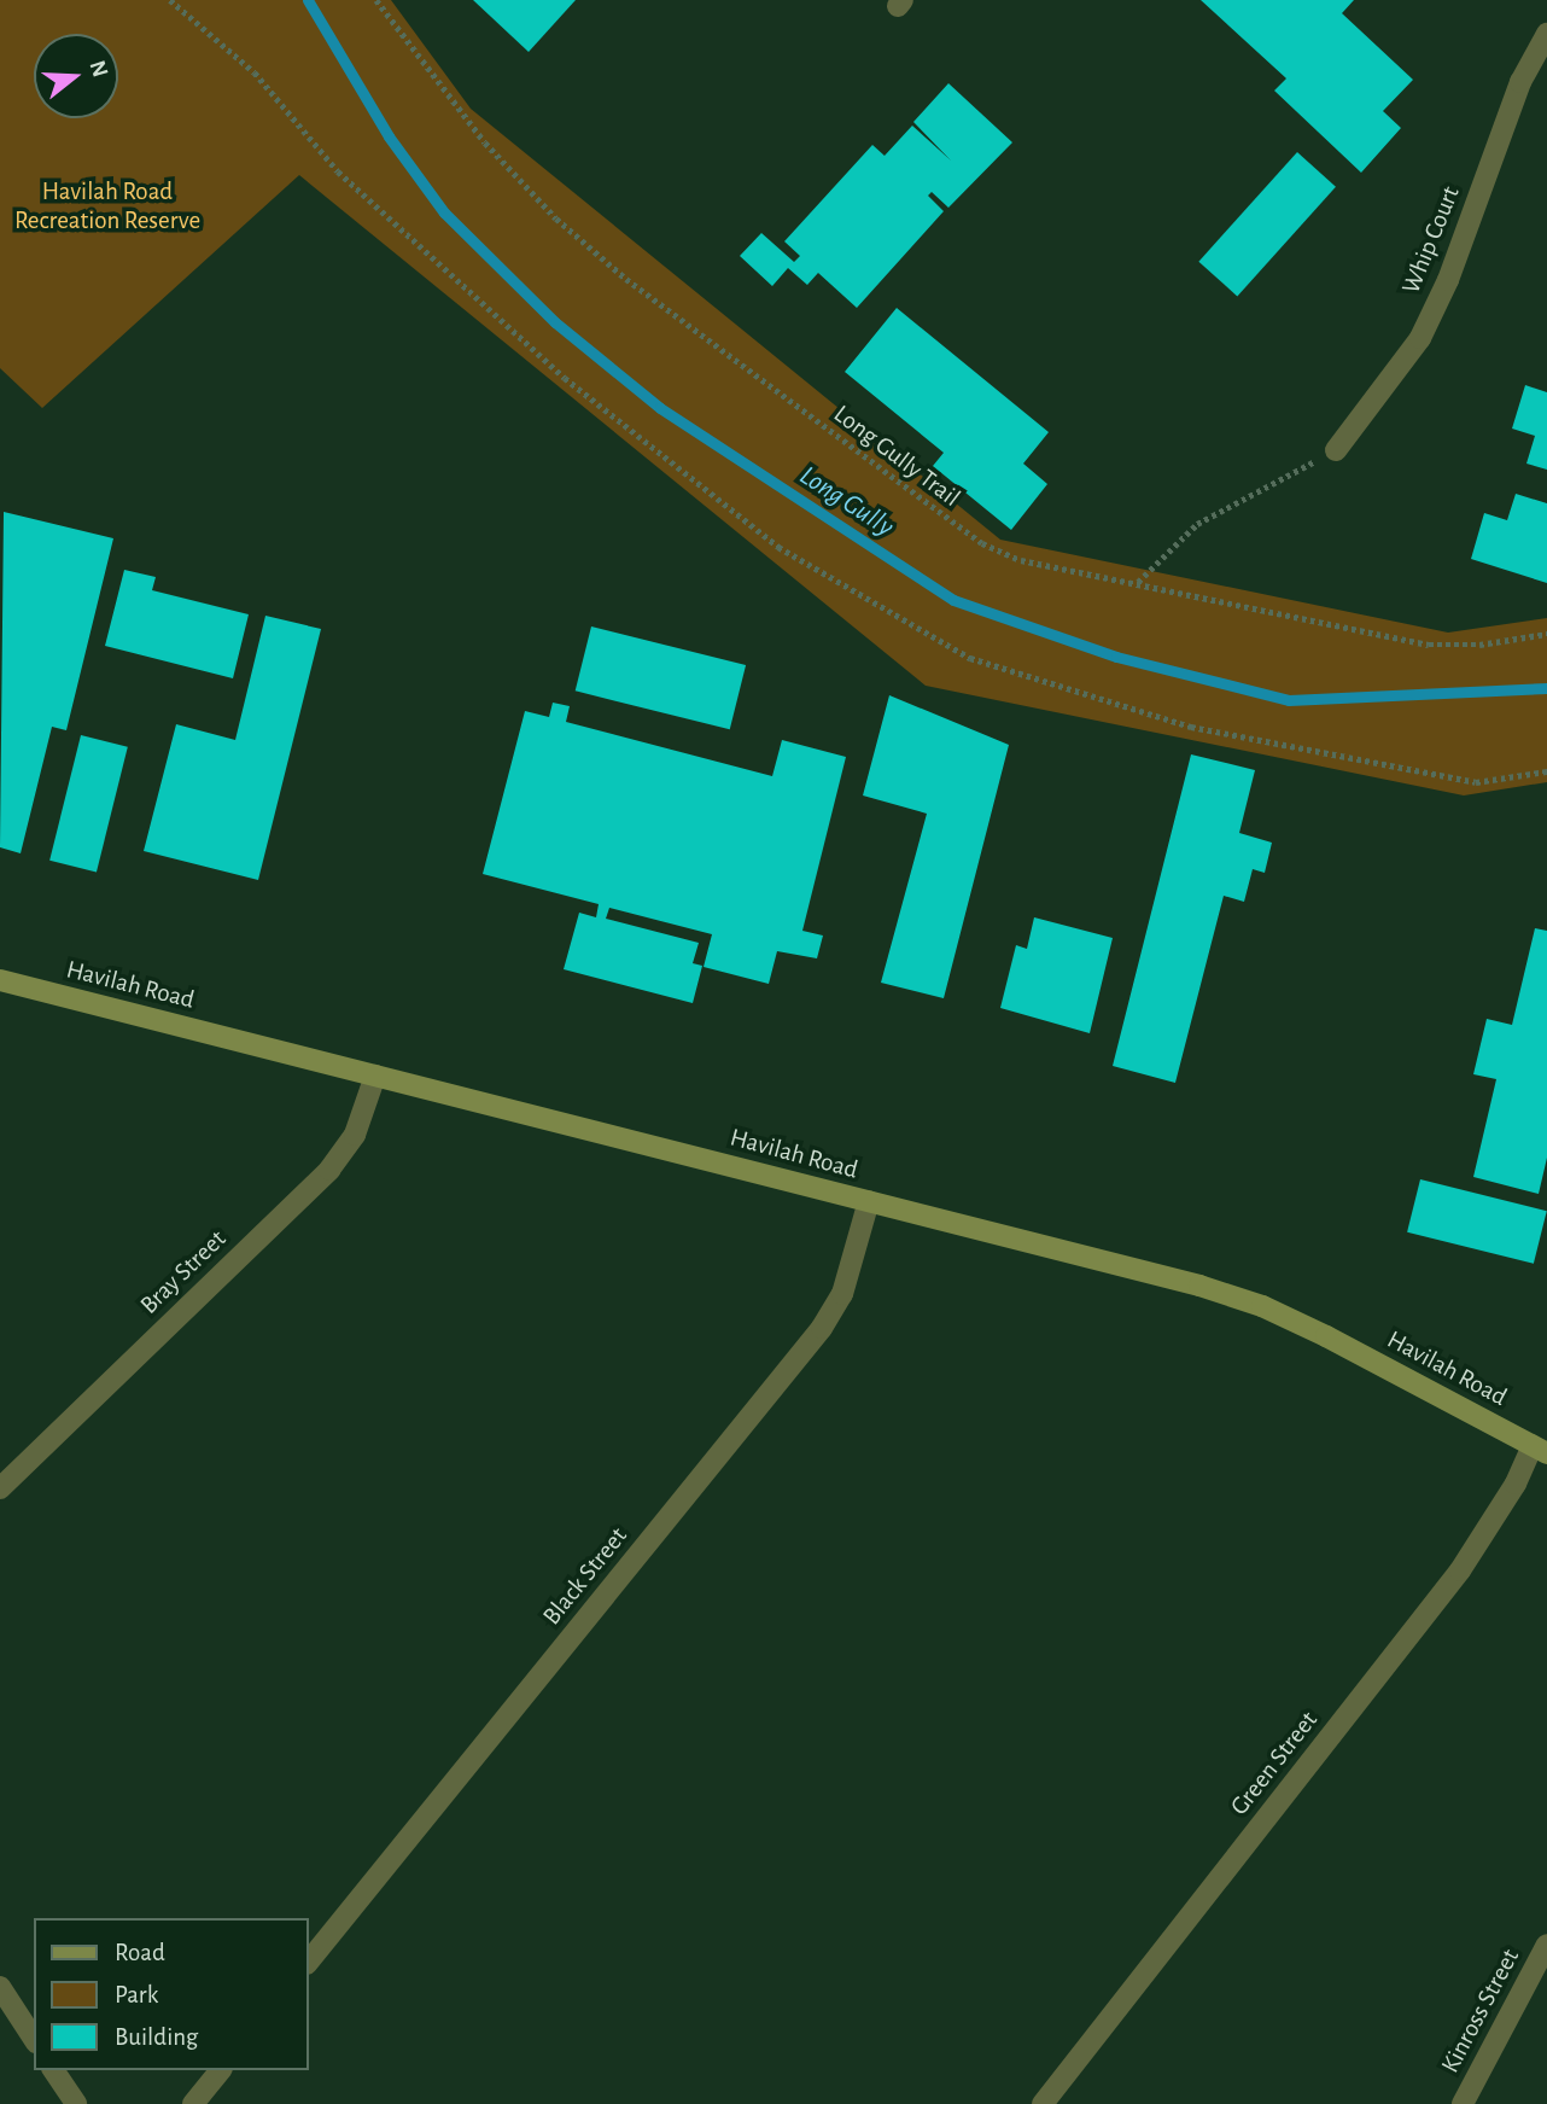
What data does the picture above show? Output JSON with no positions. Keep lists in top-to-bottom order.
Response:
{
  "streets": {
    "street": [
      "Whip Court",
      "Havilah Road",
      "Bray Street",
      "Black Street",
      "Green Street",
      "Kinross Street"
    ],
    "path": ["Long Gully Trail"]
  },
  "crossings": [
    ["Havilah Road", "Bray Street"],
    ["Havilah Road", "Black Street"],
    ["Havilah Road", "Green Street"]
  ],
  "water": ["Long Gully"],
  "parks": ["Havilah Road Recreation Reserve"],
  "legend": ["Road", "Park", "Building"],
  "north": "right"
}
